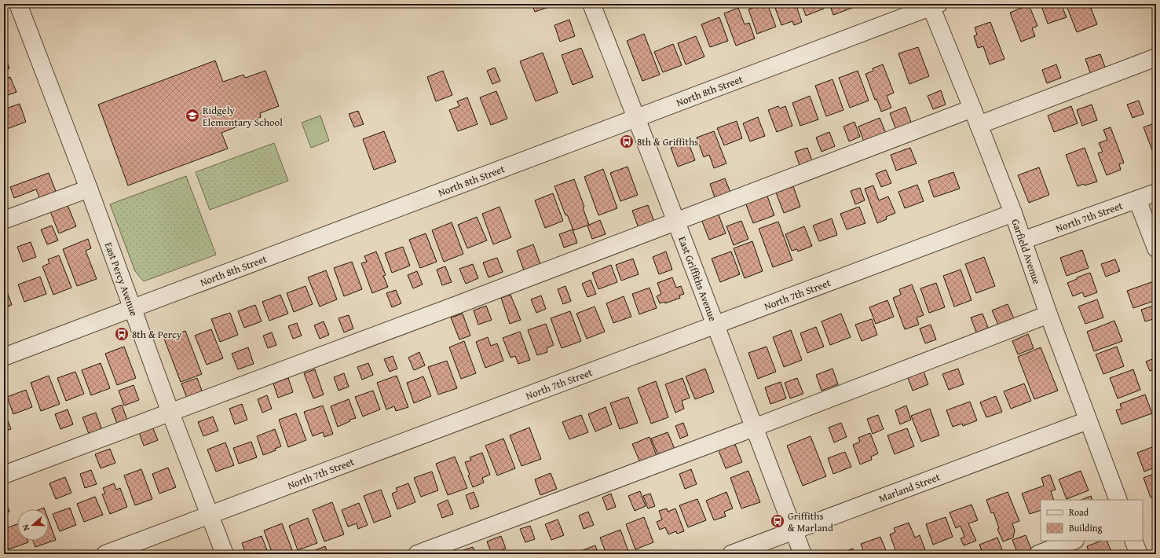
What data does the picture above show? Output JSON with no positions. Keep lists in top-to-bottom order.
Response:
{
  "streets": {
    "street": [
      "North 8th Street",
      "North 7th Street",
      "Garfield Avenue",
      "East Percy Avenue",
      "East Griffiths Avenue",
      "Marland Street"
    ]
  },
  "crossings": [
    ["North 8th Street", "Garfield Avenue"],
    ["North 8th Street", "East Percy Avenue"],
    ["North 8th Street", "East Griffiths Avenue"],
    ["North 7th Street", "Garfield Avenue"],
    ["North 7th Street", "East Percy Avenue"],
    ["North 7th Street", "East Griffiths Avenue"],
    ["Garfield Avenue", "Marland Street"],
    ["East Griffiths Avenue", "Marland Street"]
  ],
  "places": {
    "school or university": ["Ridgely Elementary School"],
    "bus stop": ["8th & Griffiths", "8th & Percy", "Griffiths & Marland"]
  },
  "legend": ["Road", "Building"],
  "north": "left"
}
